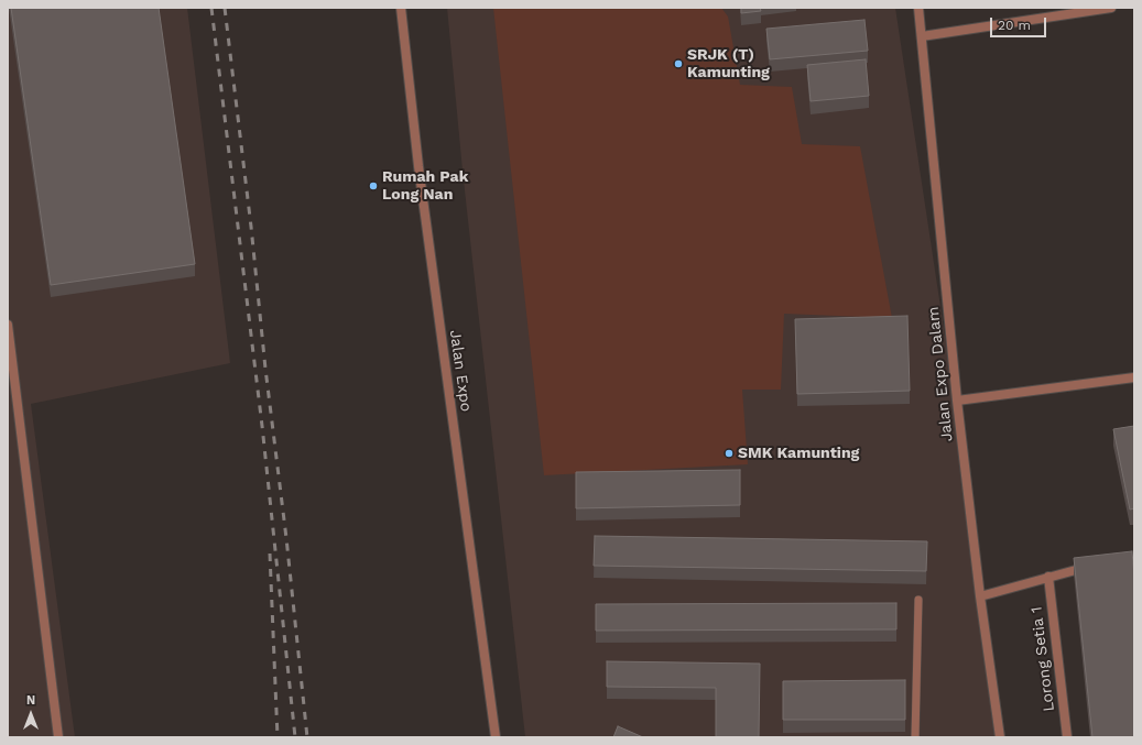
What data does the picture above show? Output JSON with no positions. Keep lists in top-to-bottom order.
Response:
{
  "streets": {
    "street": ["Jalan Expo", "Jalan Expo Dalam", "Lorong Setia 1"]
  },
  "places": ["SRJK (T) Kamunting", "Rumah Pak Long Nan", "SMK Kamunting"],
  "scale_bar": "20 m",
  "north": "top"
}
